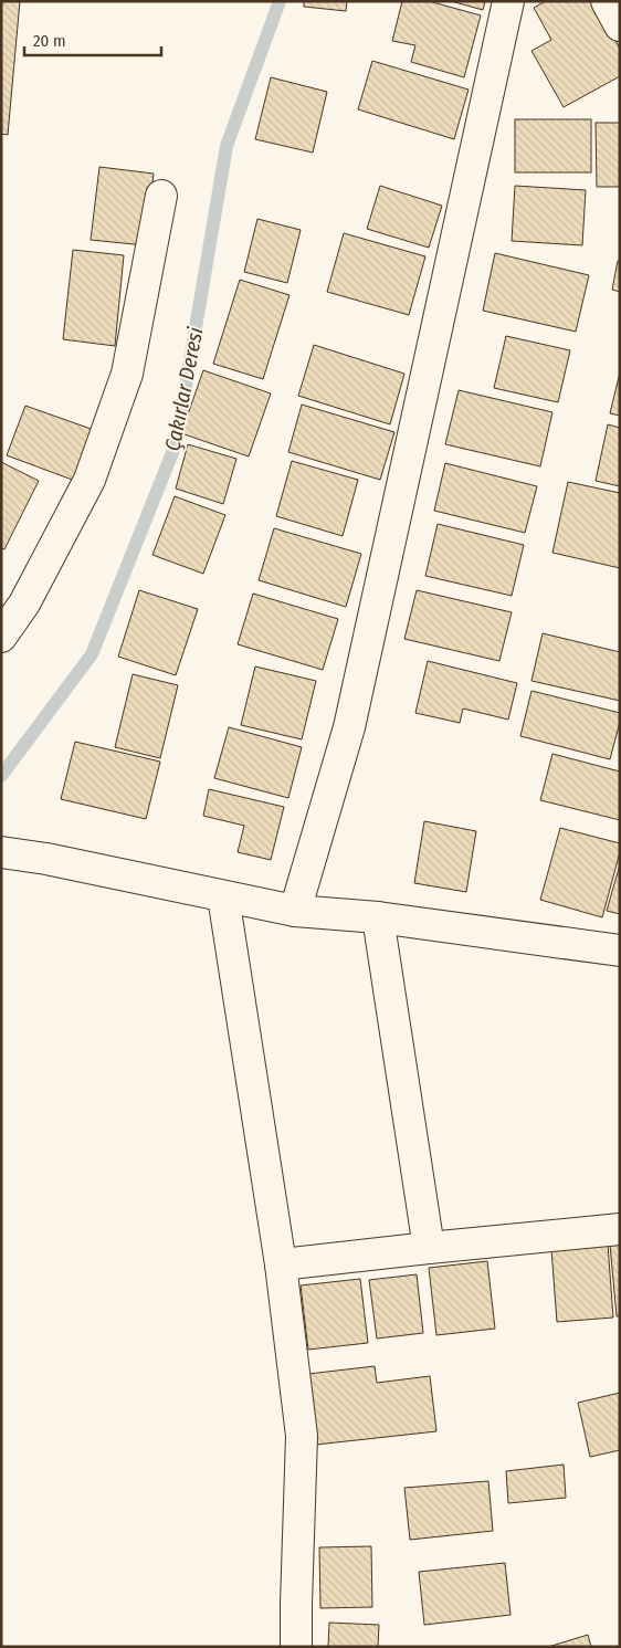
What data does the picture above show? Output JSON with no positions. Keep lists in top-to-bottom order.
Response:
{
  "water": ["Çakırlar Deresi"],
  "scale_bar": "20 m"
}
